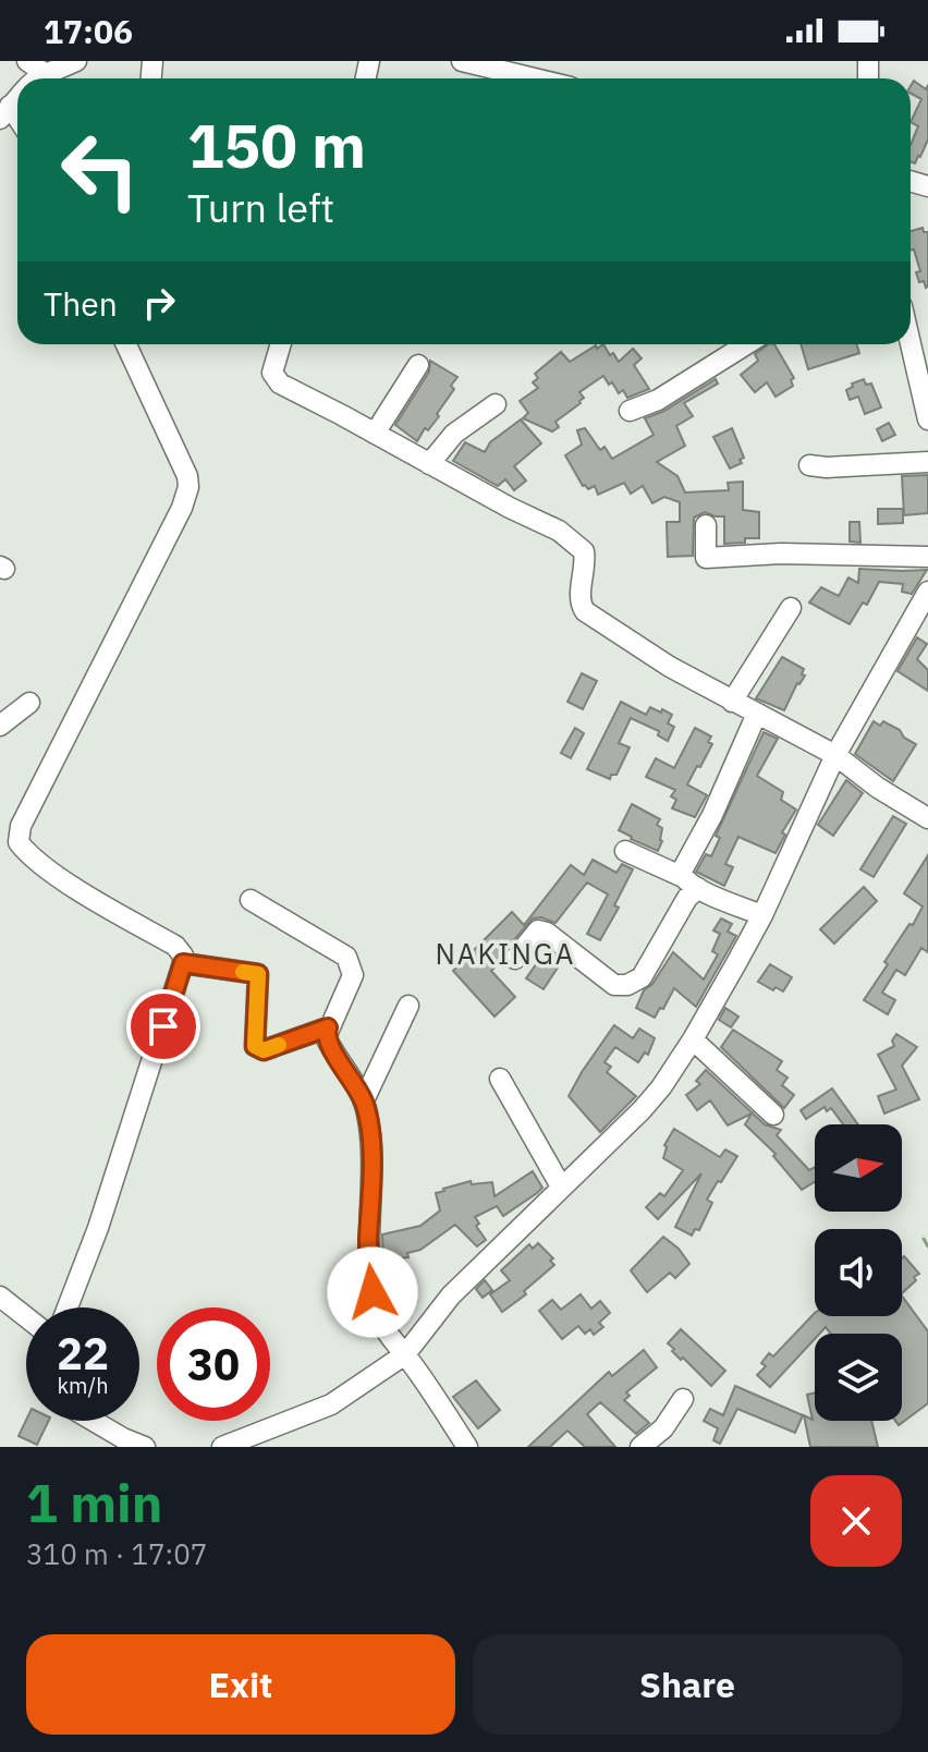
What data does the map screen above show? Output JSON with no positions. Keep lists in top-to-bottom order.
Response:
{
  "districts": ["NAKINGA"],
  "north": "right",
  "page": {
    "status": "17:06",
    "turn": ["150 m", "Turn left"],
    "then": "Then",
    "speed": "22 km/h",
    "limit": "30",
    "heading": ["1 min", "310 m · 17:07"],
    "buttons": ["Exit", "Share"]
  }
}
